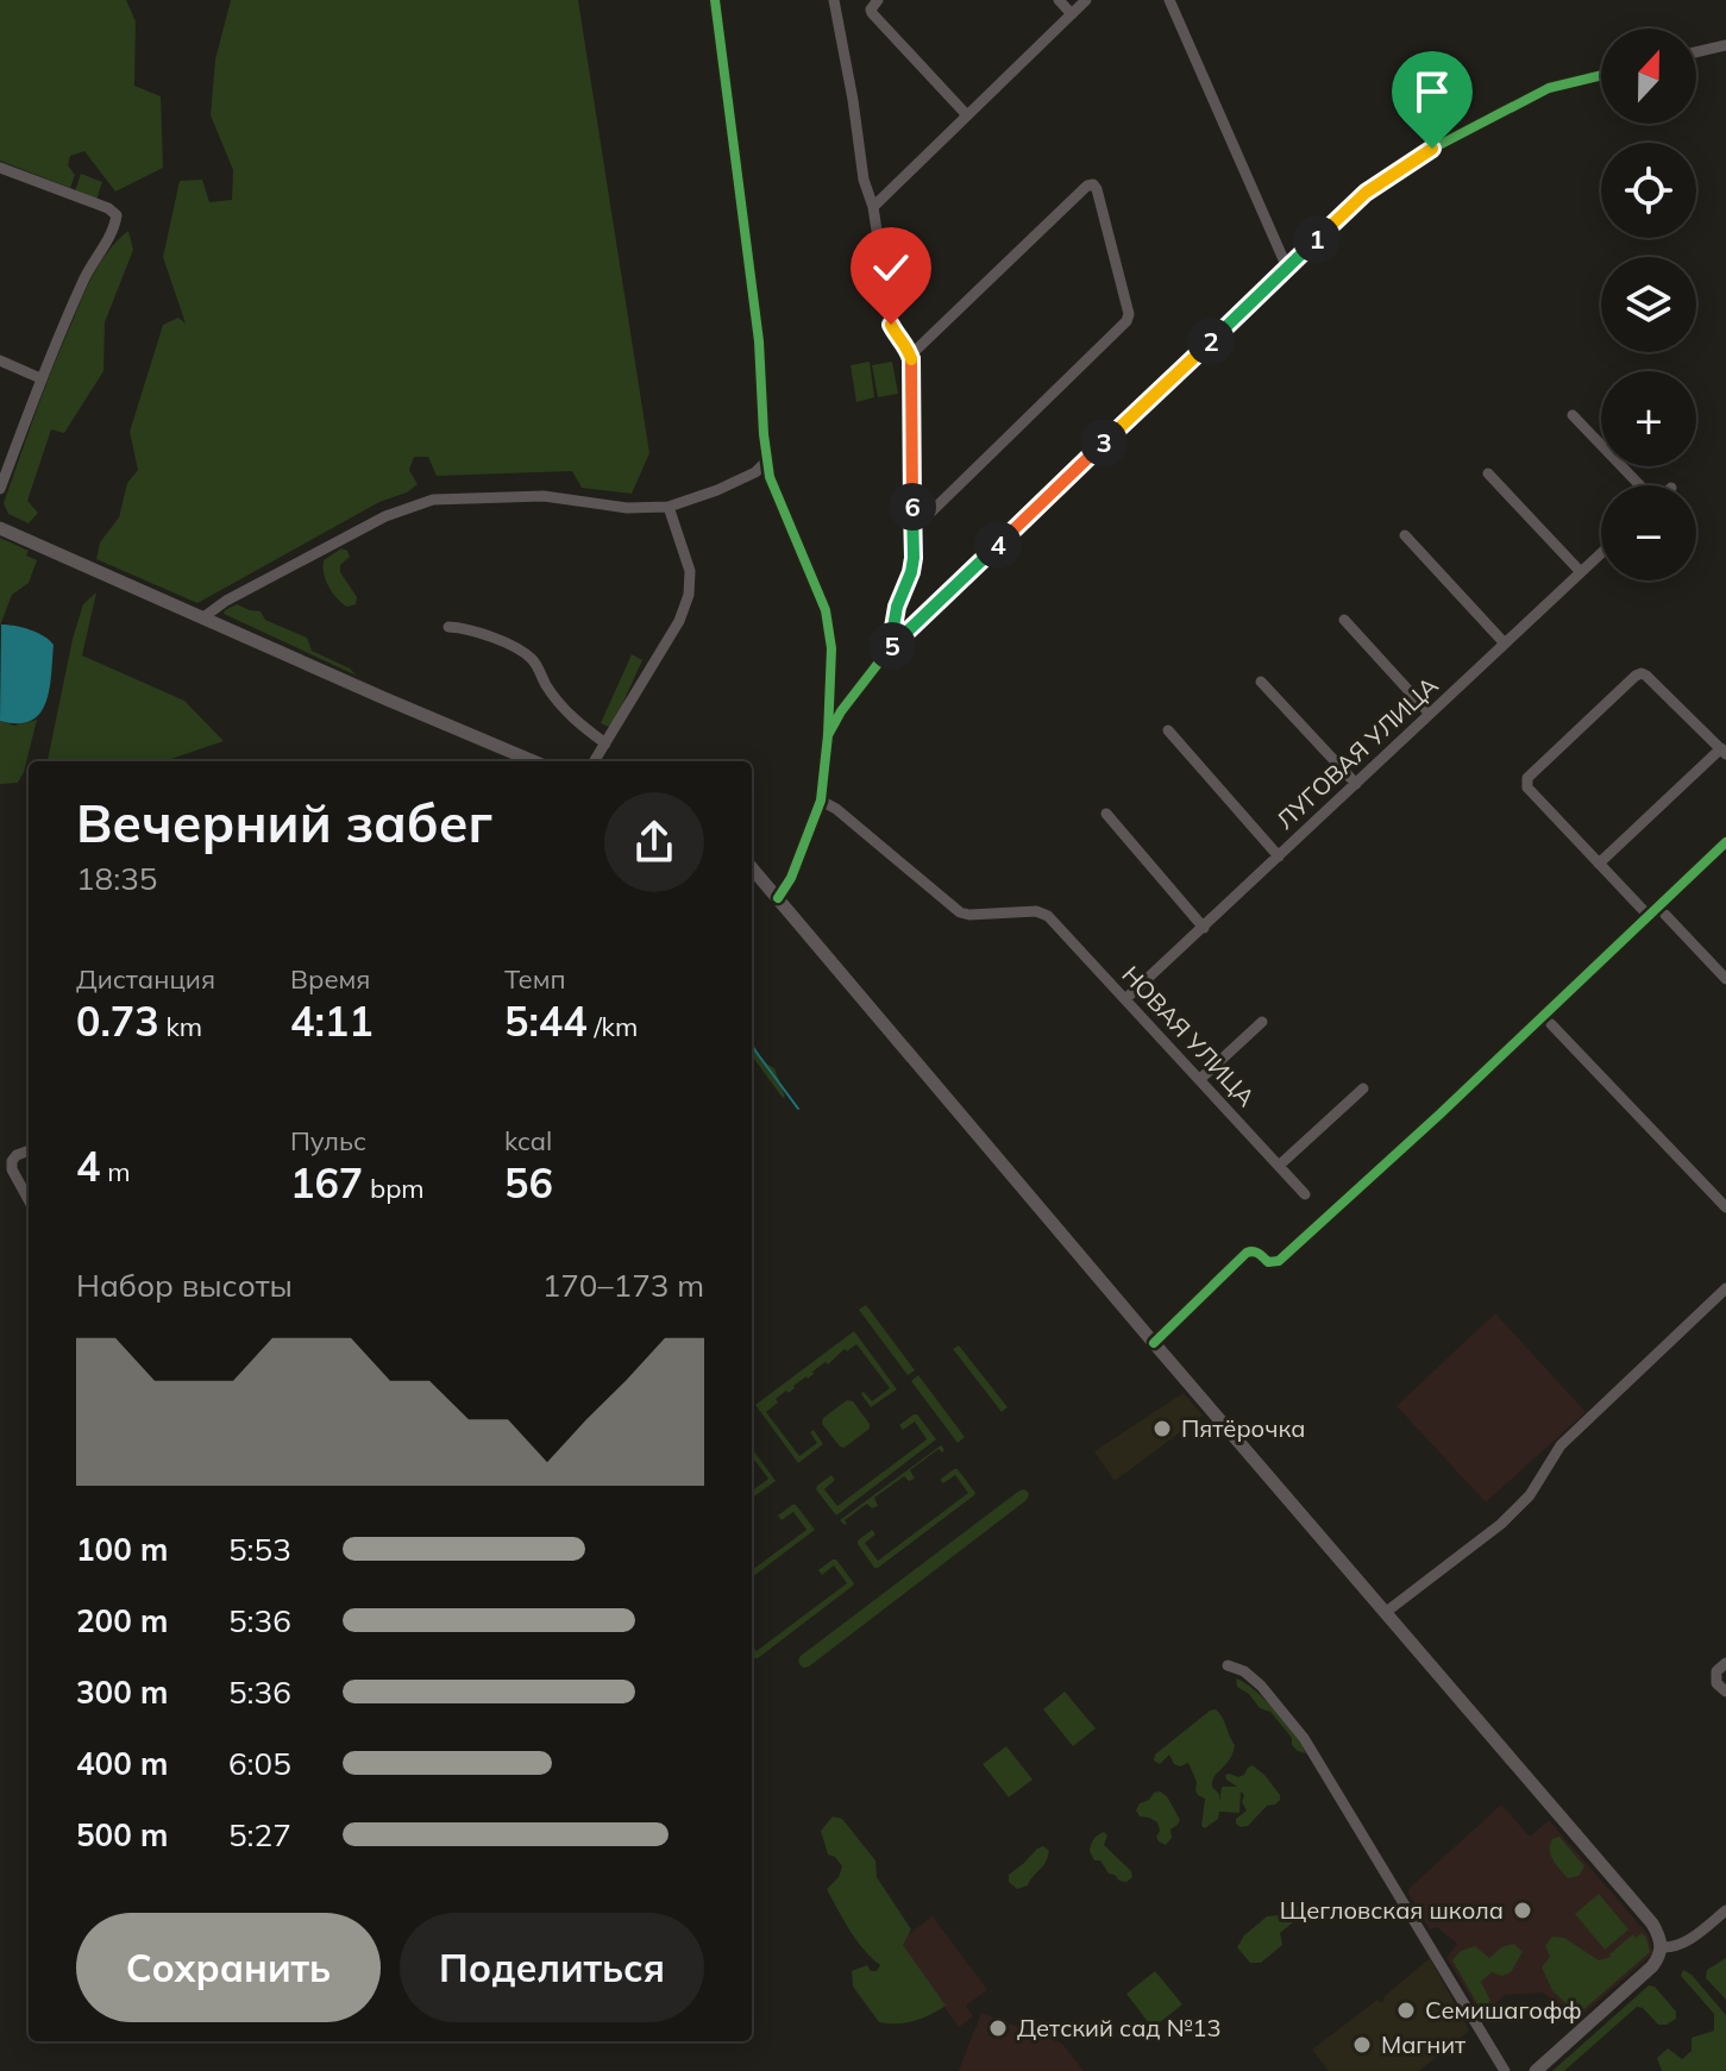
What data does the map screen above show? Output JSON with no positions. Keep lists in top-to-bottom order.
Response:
{
  "streets": {
    "street": ["ЛУГОВАЯ УЛИЦА", "НОВАЯ УЛИЦА"]
  },
  "crossings": [
    ["ЛУГОВАЯ УЛИЦА", "НОВАЯ УЛИЦА"]
  ],
  "places": [
    "Пятёрочка",
    "Щегловская школа",
    "Семишагофф",
    "Детский сад №13",
    "Магнит"
  ],
  "north": "top",
  "page": {
    "map_buttons": ["+", "−"],
    "pins": [
      "1",
      "2",
      "3",
      "6",
      "4",
      "5"
    ],
    "heading": ["Вечерний забег", "18:35"],
    "stats": [
      ["Дистанция", "0.73 km"],
      ["Время", "4:11"],
      ["Темп", "5:44 /km"],
      ["4 m"],
      ["Пульс", "167 bpm"],
      ["kcal", "56"]
    ],
    "chart": ["Набор высоты", "170–173 m"],
    "list": [
      {
        "name": "100 m",
        "note": "5:53"
      },
      {
        "name": "200 m",
        "note": "5:36"
      },
      {
        "name": "300 m",
        "note": "5:36"
      },
      {
        "name": "400 m",
        "note": "6:05"
      },
      {
        "name": "500 m",
        "note": "5:27"
      }
    ],
    "buttons": ["Сохранить", "Поделиться"]
  }
}
